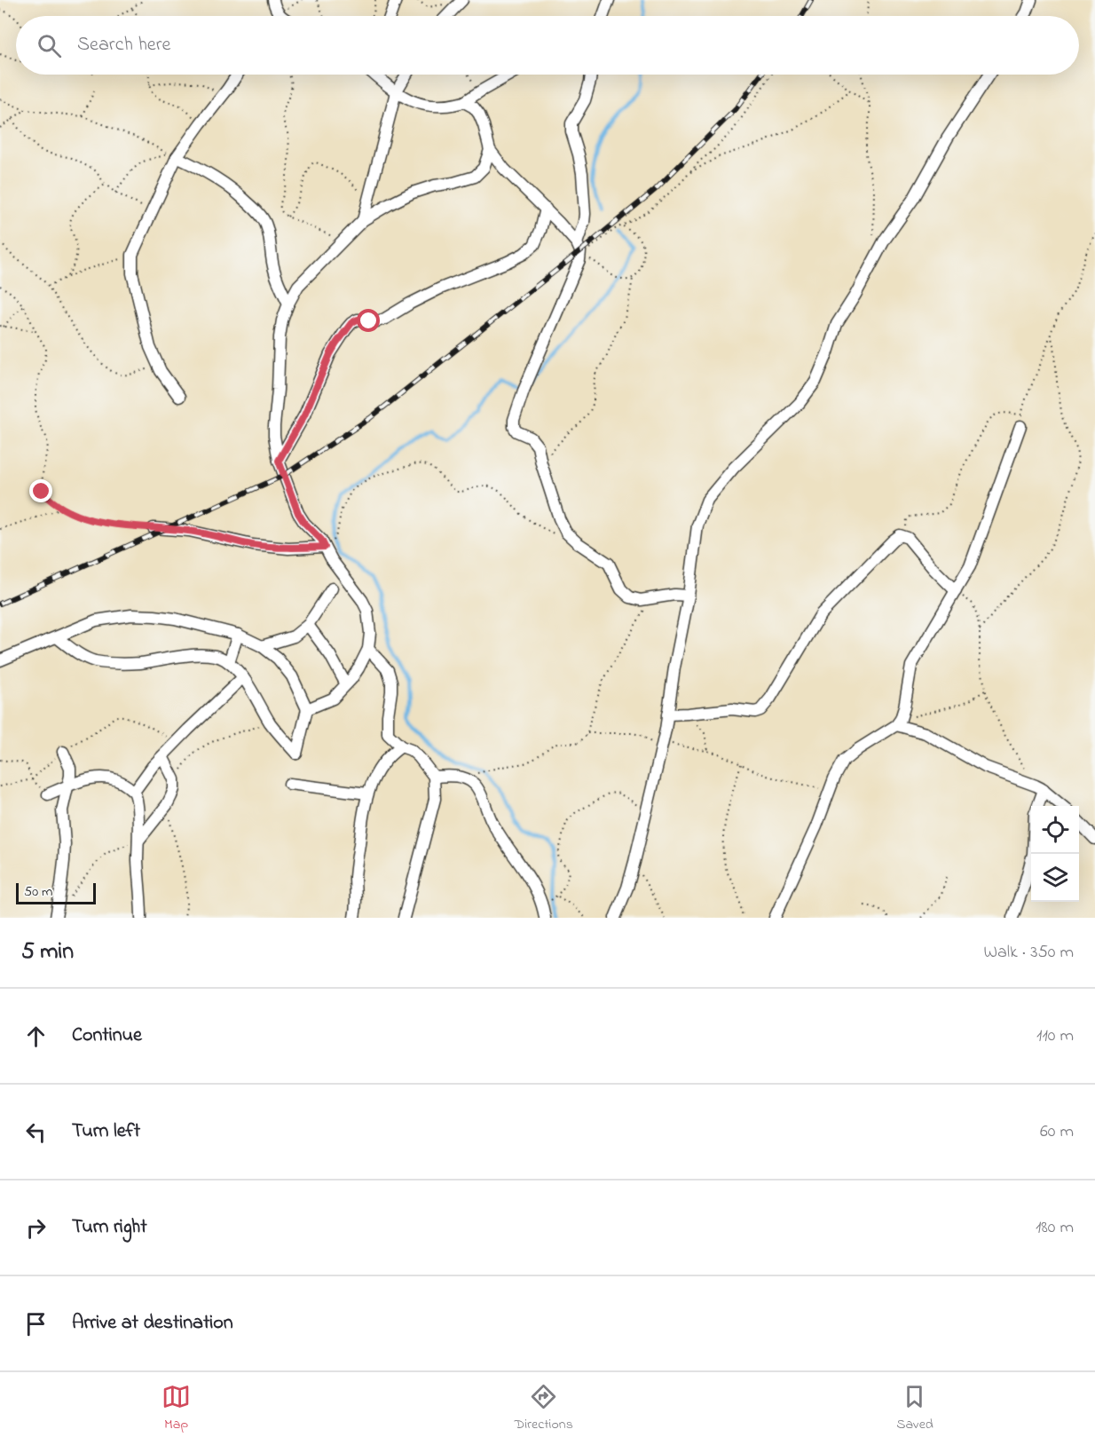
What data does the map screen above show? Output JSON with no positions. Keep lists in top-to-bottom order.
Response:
{
  "scale_bar": "50 m",
  "page": {
    "search": "Search here",
    "scale": "50 m",
    "heading": ["5 min", "Walk · 350 m"],
    "list": [
      ["Continue", "110 m"],
      ["Turn left", "60 m"],
      ["Turn right", "180 m"],
      "Arrive at destination"
    ],
    "nav": ["Map", "Directions", "Saved"]
  }
}
